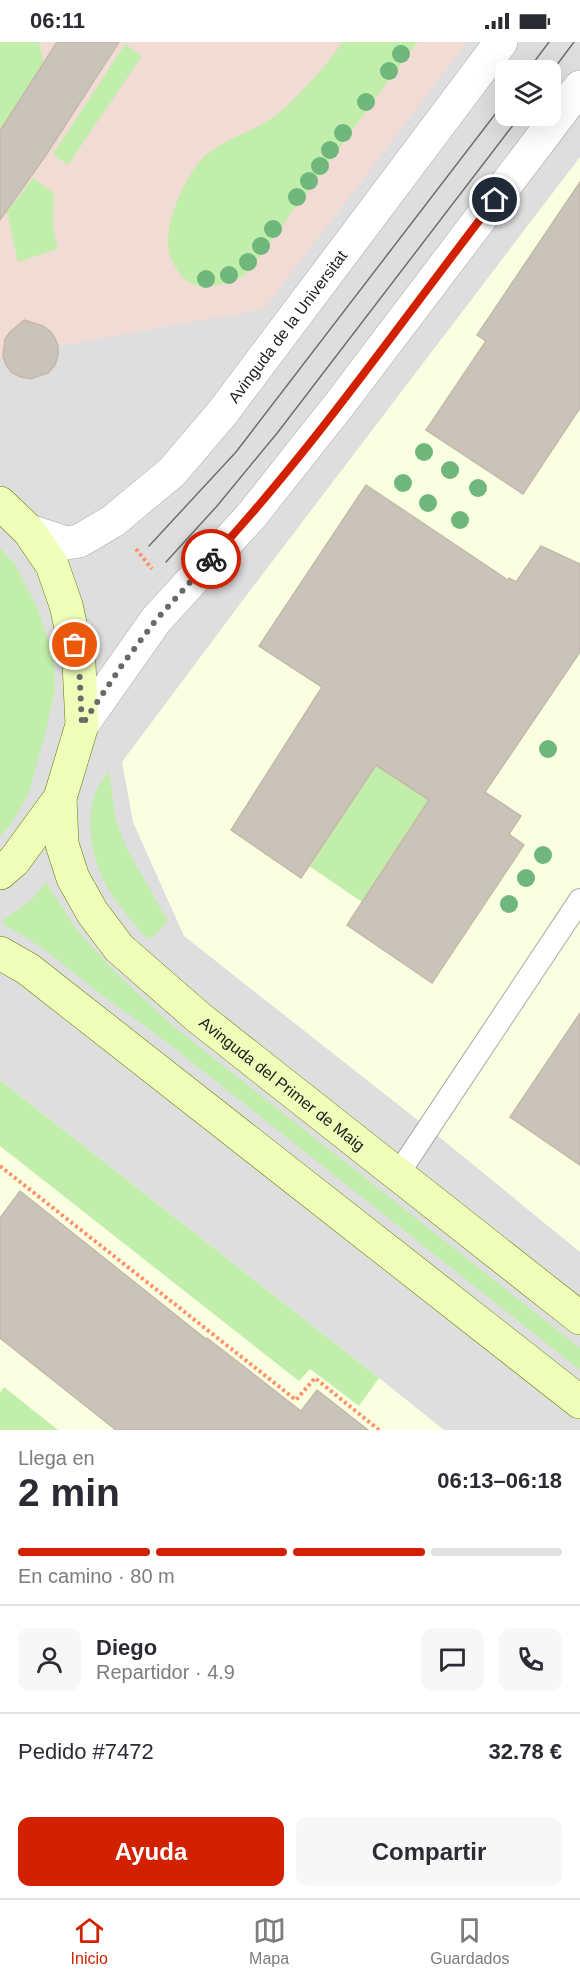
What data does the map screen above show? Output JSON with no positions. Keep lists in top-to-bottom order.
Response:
{
  "streets": {
    "main road": ["Avinguda del Primer de Maig"],
    "street": ["Avinguda de la Universitat"]
  },
  "page": {
    "status": "06:11",
    "heading": ["2 min", "Llega en", "06:13–06:18"],
    "panel": [
      "Diego",
      "Repartidor · 4.9",
      "Pedido #7472",
      "32.78 €"
    ],
    "bar": "En camino · 80 m",
    "buttons": ["Ayuda", "Compartir"],
    "tabs": ["Inicio", "Mapa", "Guardados"]
  }
}
